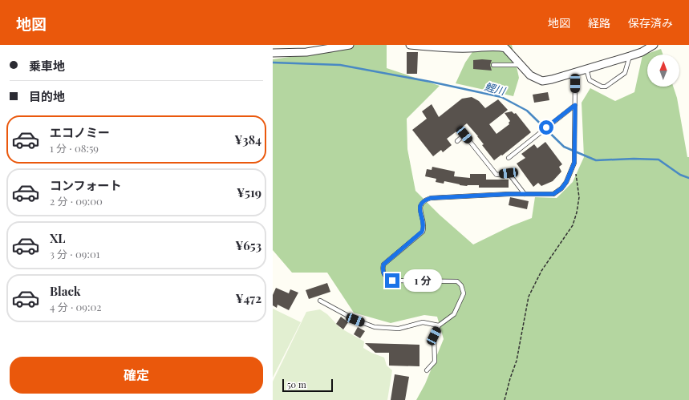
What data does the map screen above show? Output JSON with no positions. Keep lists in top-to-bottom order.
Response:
{
  "water": ["鯉川"],
  "scale_bar": "50 m",
  "north": "top",
  "page": {
    "header": "地図",
    "nav": ["地図", "経路", "保存済み"],
    "banner": ["乗車地", "目的地"],
    "list": [
      {
        "name": "エコノミー",
        "note": "1 分 · 08:59",
        "value": "¥384"
      },
      {
        "name": "コンフォート",
        "note": "2 分 · 09:00",
        "value": "¥519"
      },
      {
        "name": "XL",
        "note": "3 分 · 09:01",
        "value": "¥653"
      },
      {
        "name": "Black",
        "note": "4 分 · 09:02",
        "value": "¥472"
      }
    ],
    "bubble": "1 分",
    "buttons": "確定",
    "scale": "50 m"
  }
}
